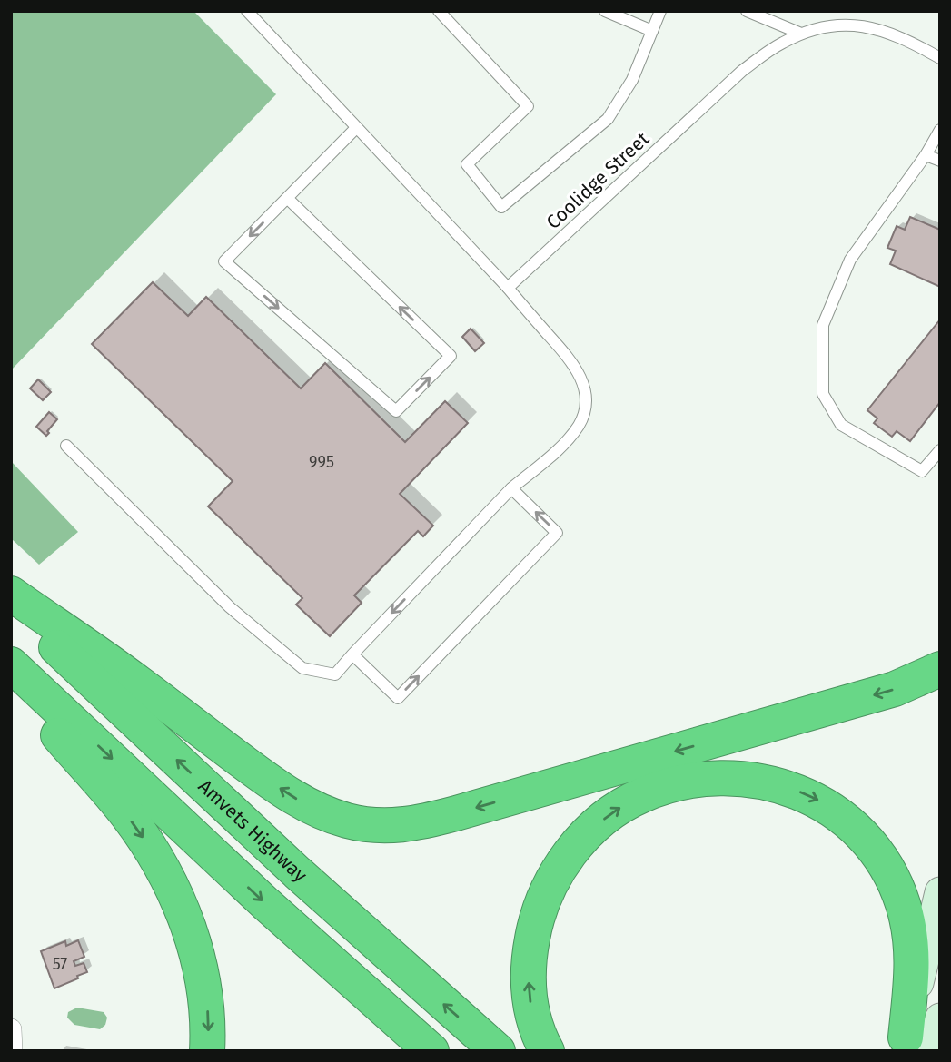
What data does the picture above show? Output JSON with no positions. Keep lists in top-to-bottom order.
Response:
{
  "streets": {
    "highway": ["Amvets Highway"],
    "lane": ["Coolidge Street"]
  },
  "house_numbers": ["995", "57"]
}
